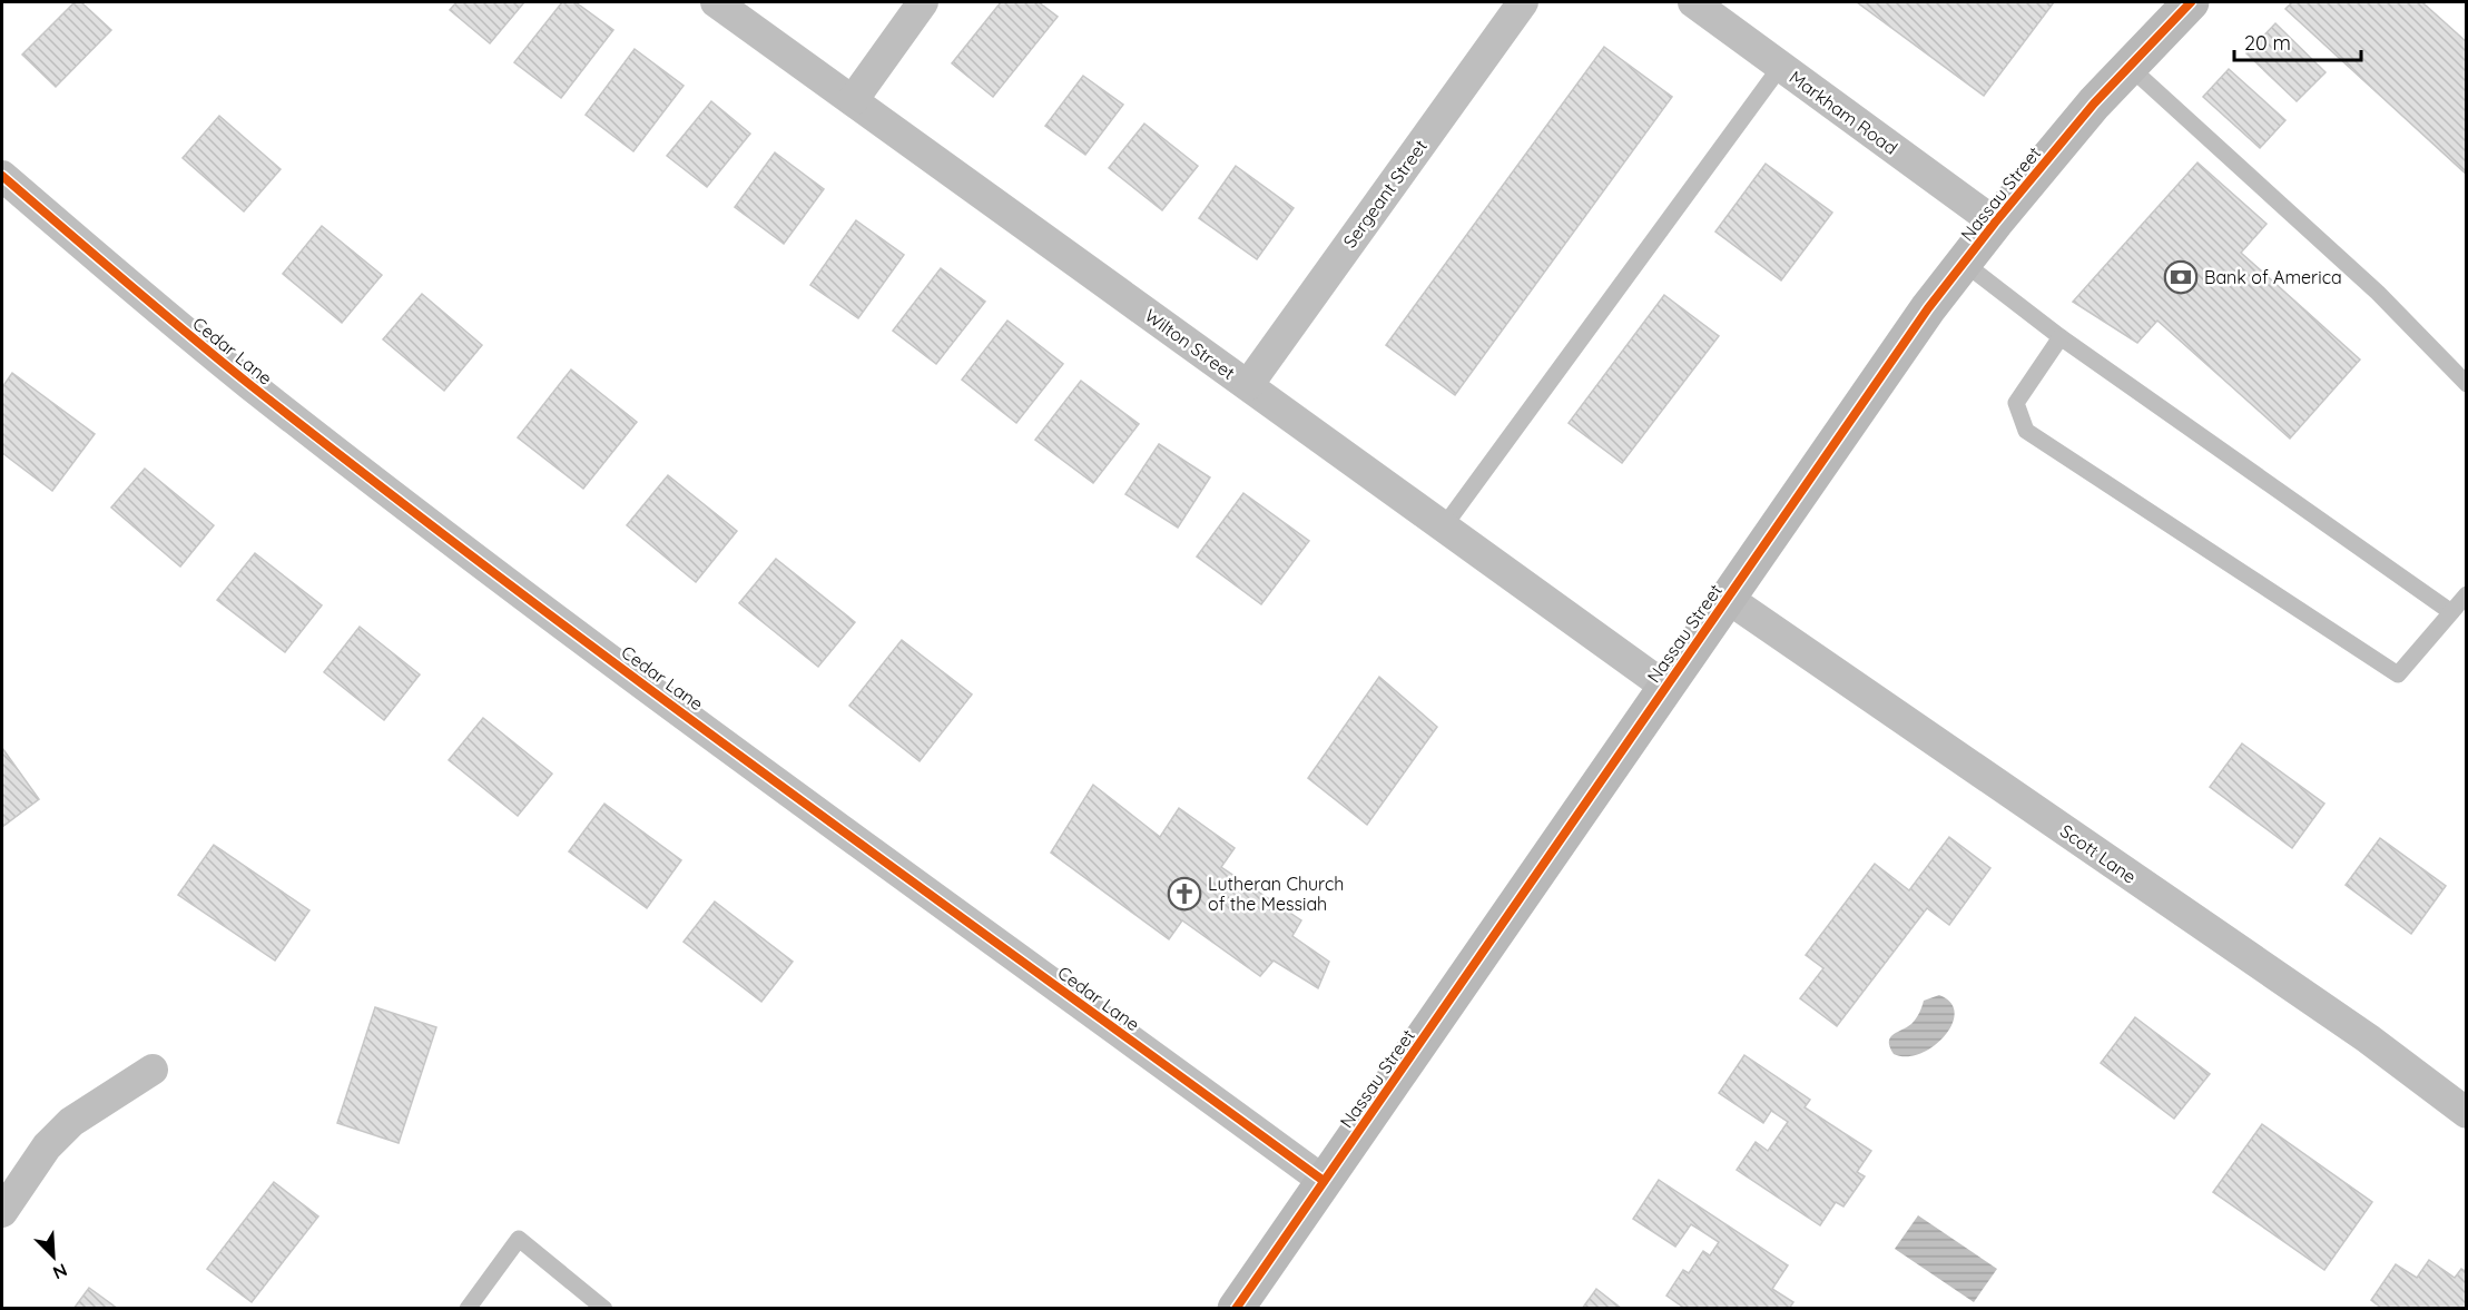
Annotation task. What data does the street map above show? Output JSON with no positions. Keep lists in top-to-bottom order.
{
  "streets": {
    "main road": ["Nassau Street"],
    "street": [
      "Markham Road",
      "Sergeant Street",
      "Wilton Street",
      "Cedar Lane",
      "Scott Lane"
    ]
  },
  "crossings": [
    ["Markham Road", "Nassau Street"],
    ["Sergeant Street", "Wilton Street"],
    ["Nassau Street", "Wilton Street"],
    ["Nassau Street", "Cedar Lane"],
    ["Nassau Street", "Scott Lane"]
  ],
  "places": {
    "bank": ["Bank of America"],
    "church": ["Lutheran Church of the Messiah"]
  },
  "scale_bar": "20 m",
  "north": "bottom right"
}
